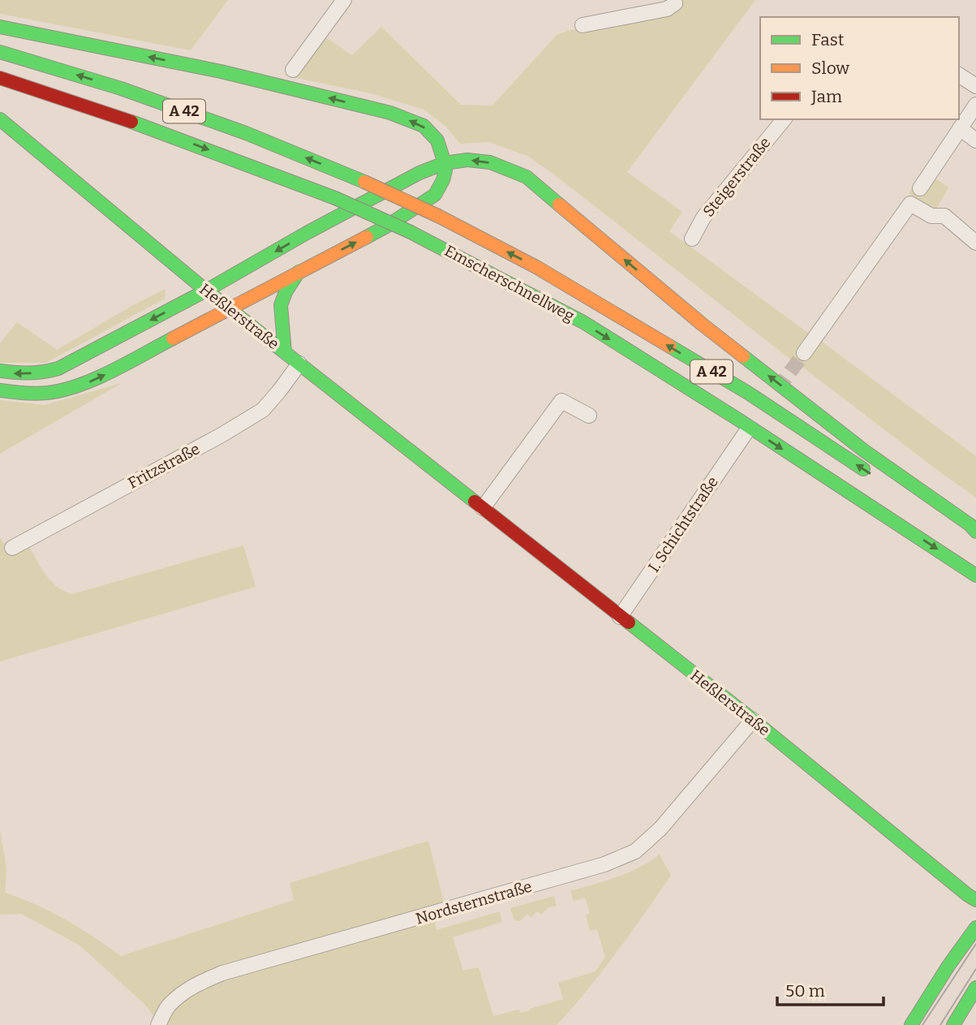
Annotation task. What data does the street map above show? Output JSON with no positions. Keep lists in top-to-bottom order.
{
  "streets": {
    "main road": ["A 42", "Emscherschnellweg", "Heßlerstraße"],
    "street": [
      "Steigerstraße",
      "Fritzstraße",
      "I. Schichtstraße",
      "Nordsternstraße"
    ]
  },
  "crossings": [
    ["Heßlerstraße", "Fritzstraße"],
    ["Heßlerstraße", "I. Schichtstraße"],
    ["Heßlerstraße", "Nordsternstraße"]
  ],
  "legend": ["Fast", "Slow", "Jam"],
  "scale_bar": "50 m"
}
